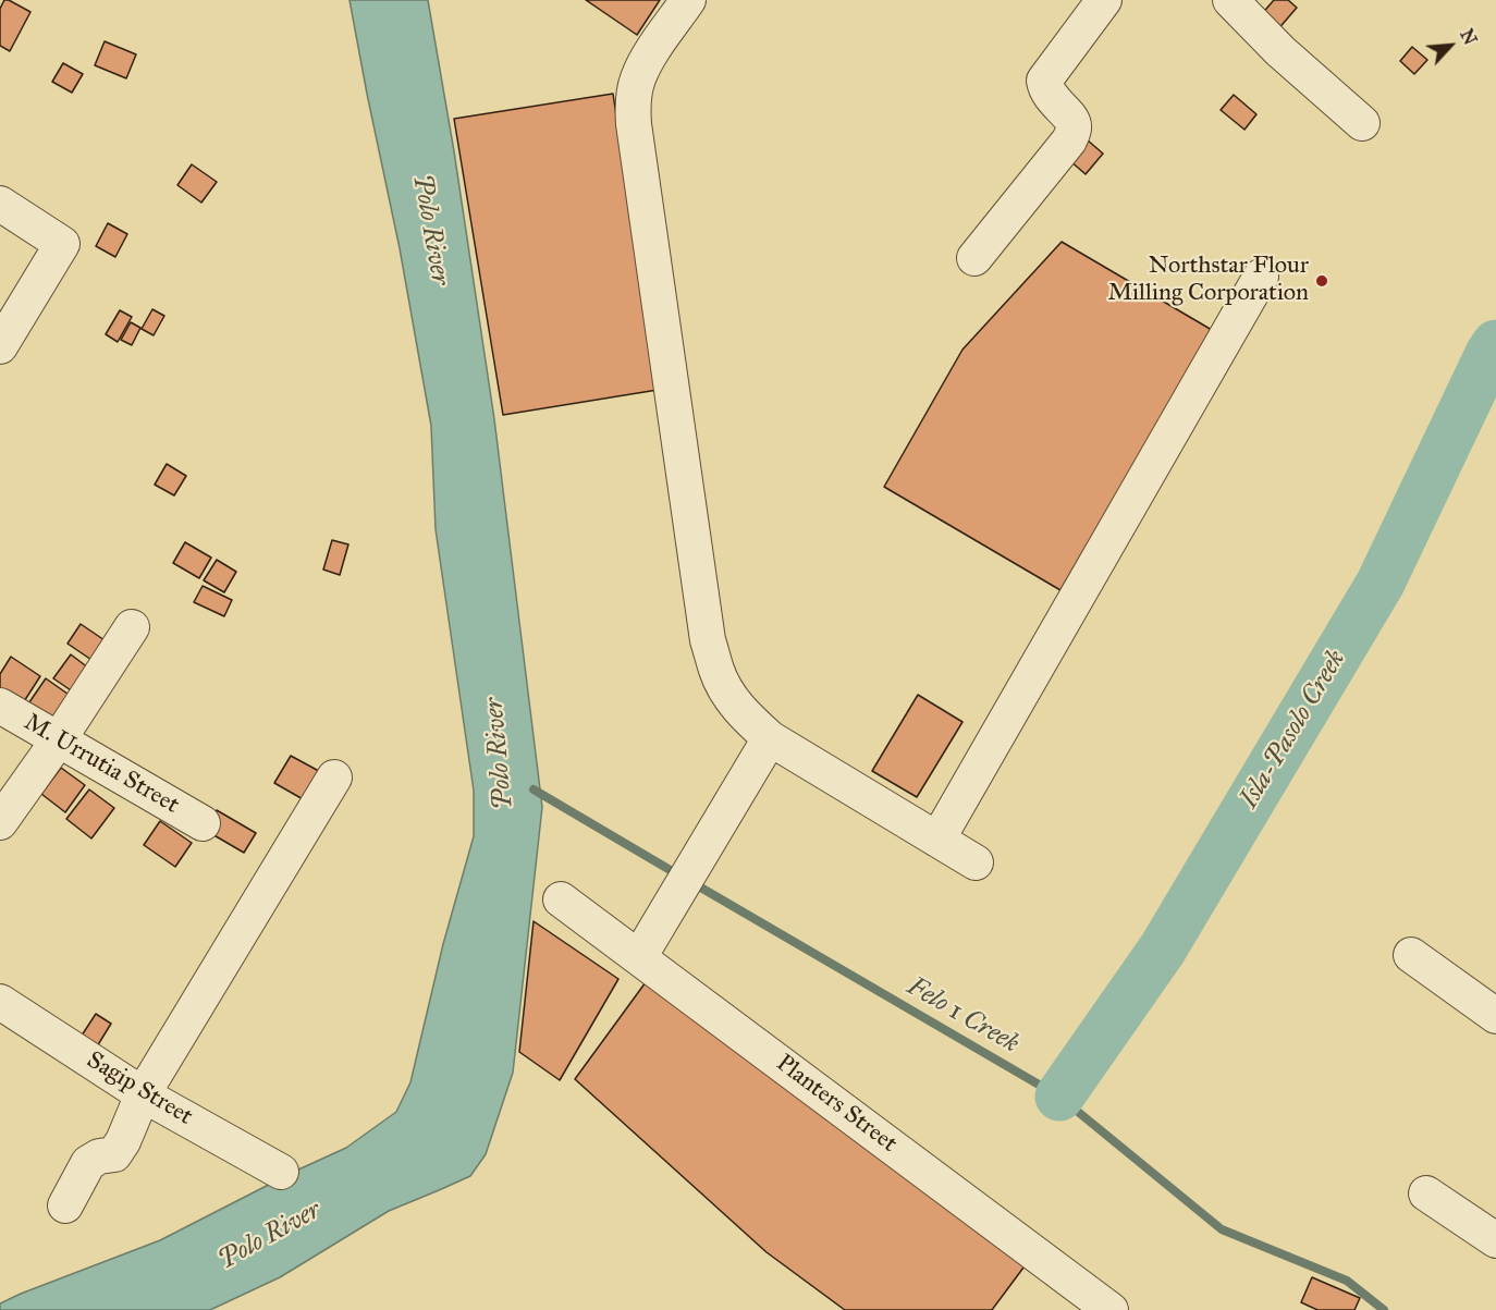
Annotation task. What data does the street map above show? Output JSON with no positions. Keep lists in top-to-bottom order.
{
  "streets": {
    "street": ["M. Urrutia Street", "Sagip Street", "Planters Street"]
  },
  "water": ["Polo River", "Isla-Pasolo Creek", "Felo 1 Creek"],
  "places": ["Northstar Flour Milling Corporation"],
  "north": "top right"
}
